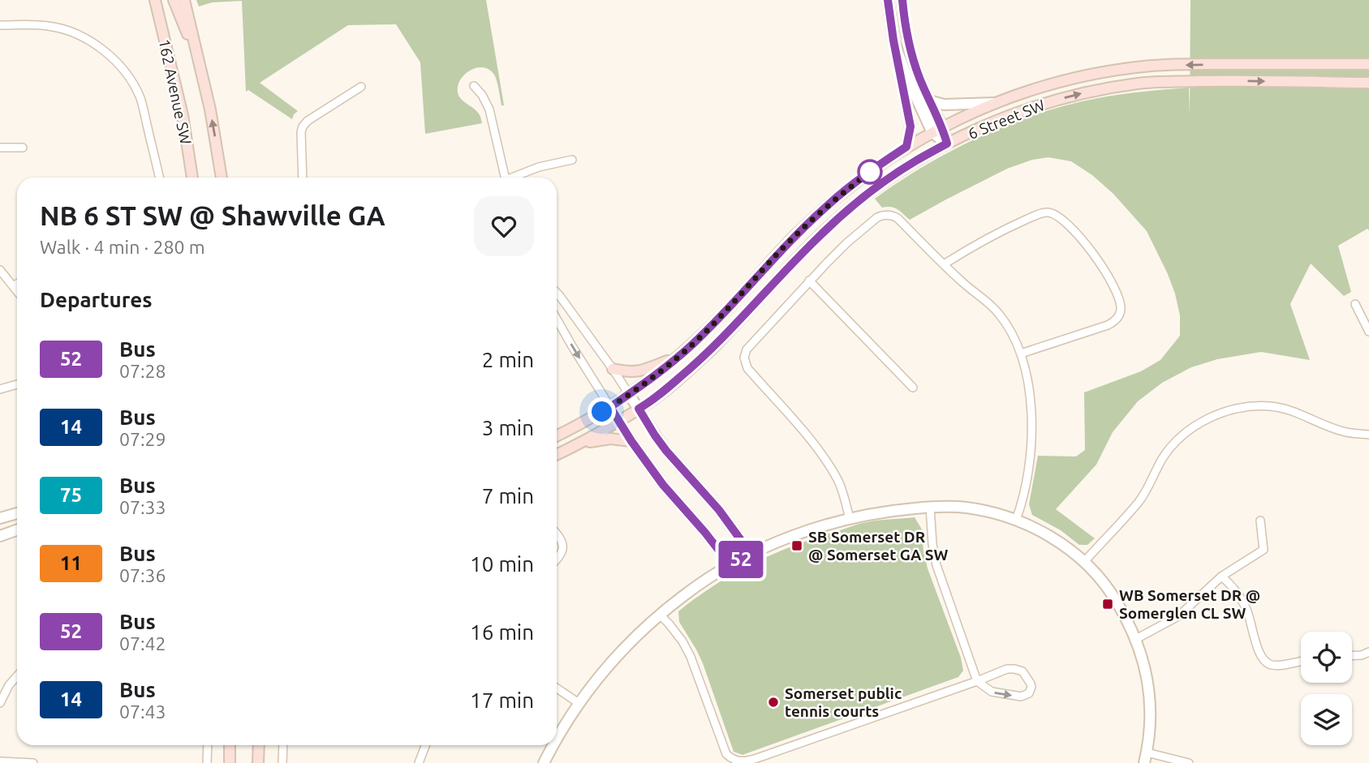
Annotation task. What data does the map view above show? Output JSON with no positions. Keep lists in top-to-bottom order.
{
  "streets": {
    "main road": ["162 Avenue SW", "6 Street SW"]
  },
  "places": {
    "transit": ["SB Somerset DR @ Somerset GA SW", "WB Somerset DR @ Somerglen CL SW"],
    "other": ["Somerset public tennis courts"]
  },
  "lines": ["bus line 52"],
  "page": {
    "on_map": "52",
    "heading": [
      ["NB 6 ST SW @ Shawville GA", "Walk · 4 min · 280 m"],
      "Departures"
    ],
    "list": [
      {
        "mark": "52",
        "name": "Bus",
        "note": "07:28",
        "value": "2 min"
      },
      {
        "mark": "14",
        "name": "Bus",
        "note": "07:29",
        "value": "3 min"
      },
      {
        "mark": "75",
        "name": "Bus",
        "note": "07:33",
        "value": "7 min"
      },
      {
        "mark": "11",
        "name": "Bus",
        "note": "07:36",
        "value": "10 min"
      },
      {
        "mark": "52",
        "name": "Bus",
        "note": "07:42",
        "value": "16 min"
      },
      {
        "mark": "14",
        "name": "Bus",
        "note": "07:43",
        "value": "17 min"
      }
    ]
  }
}
